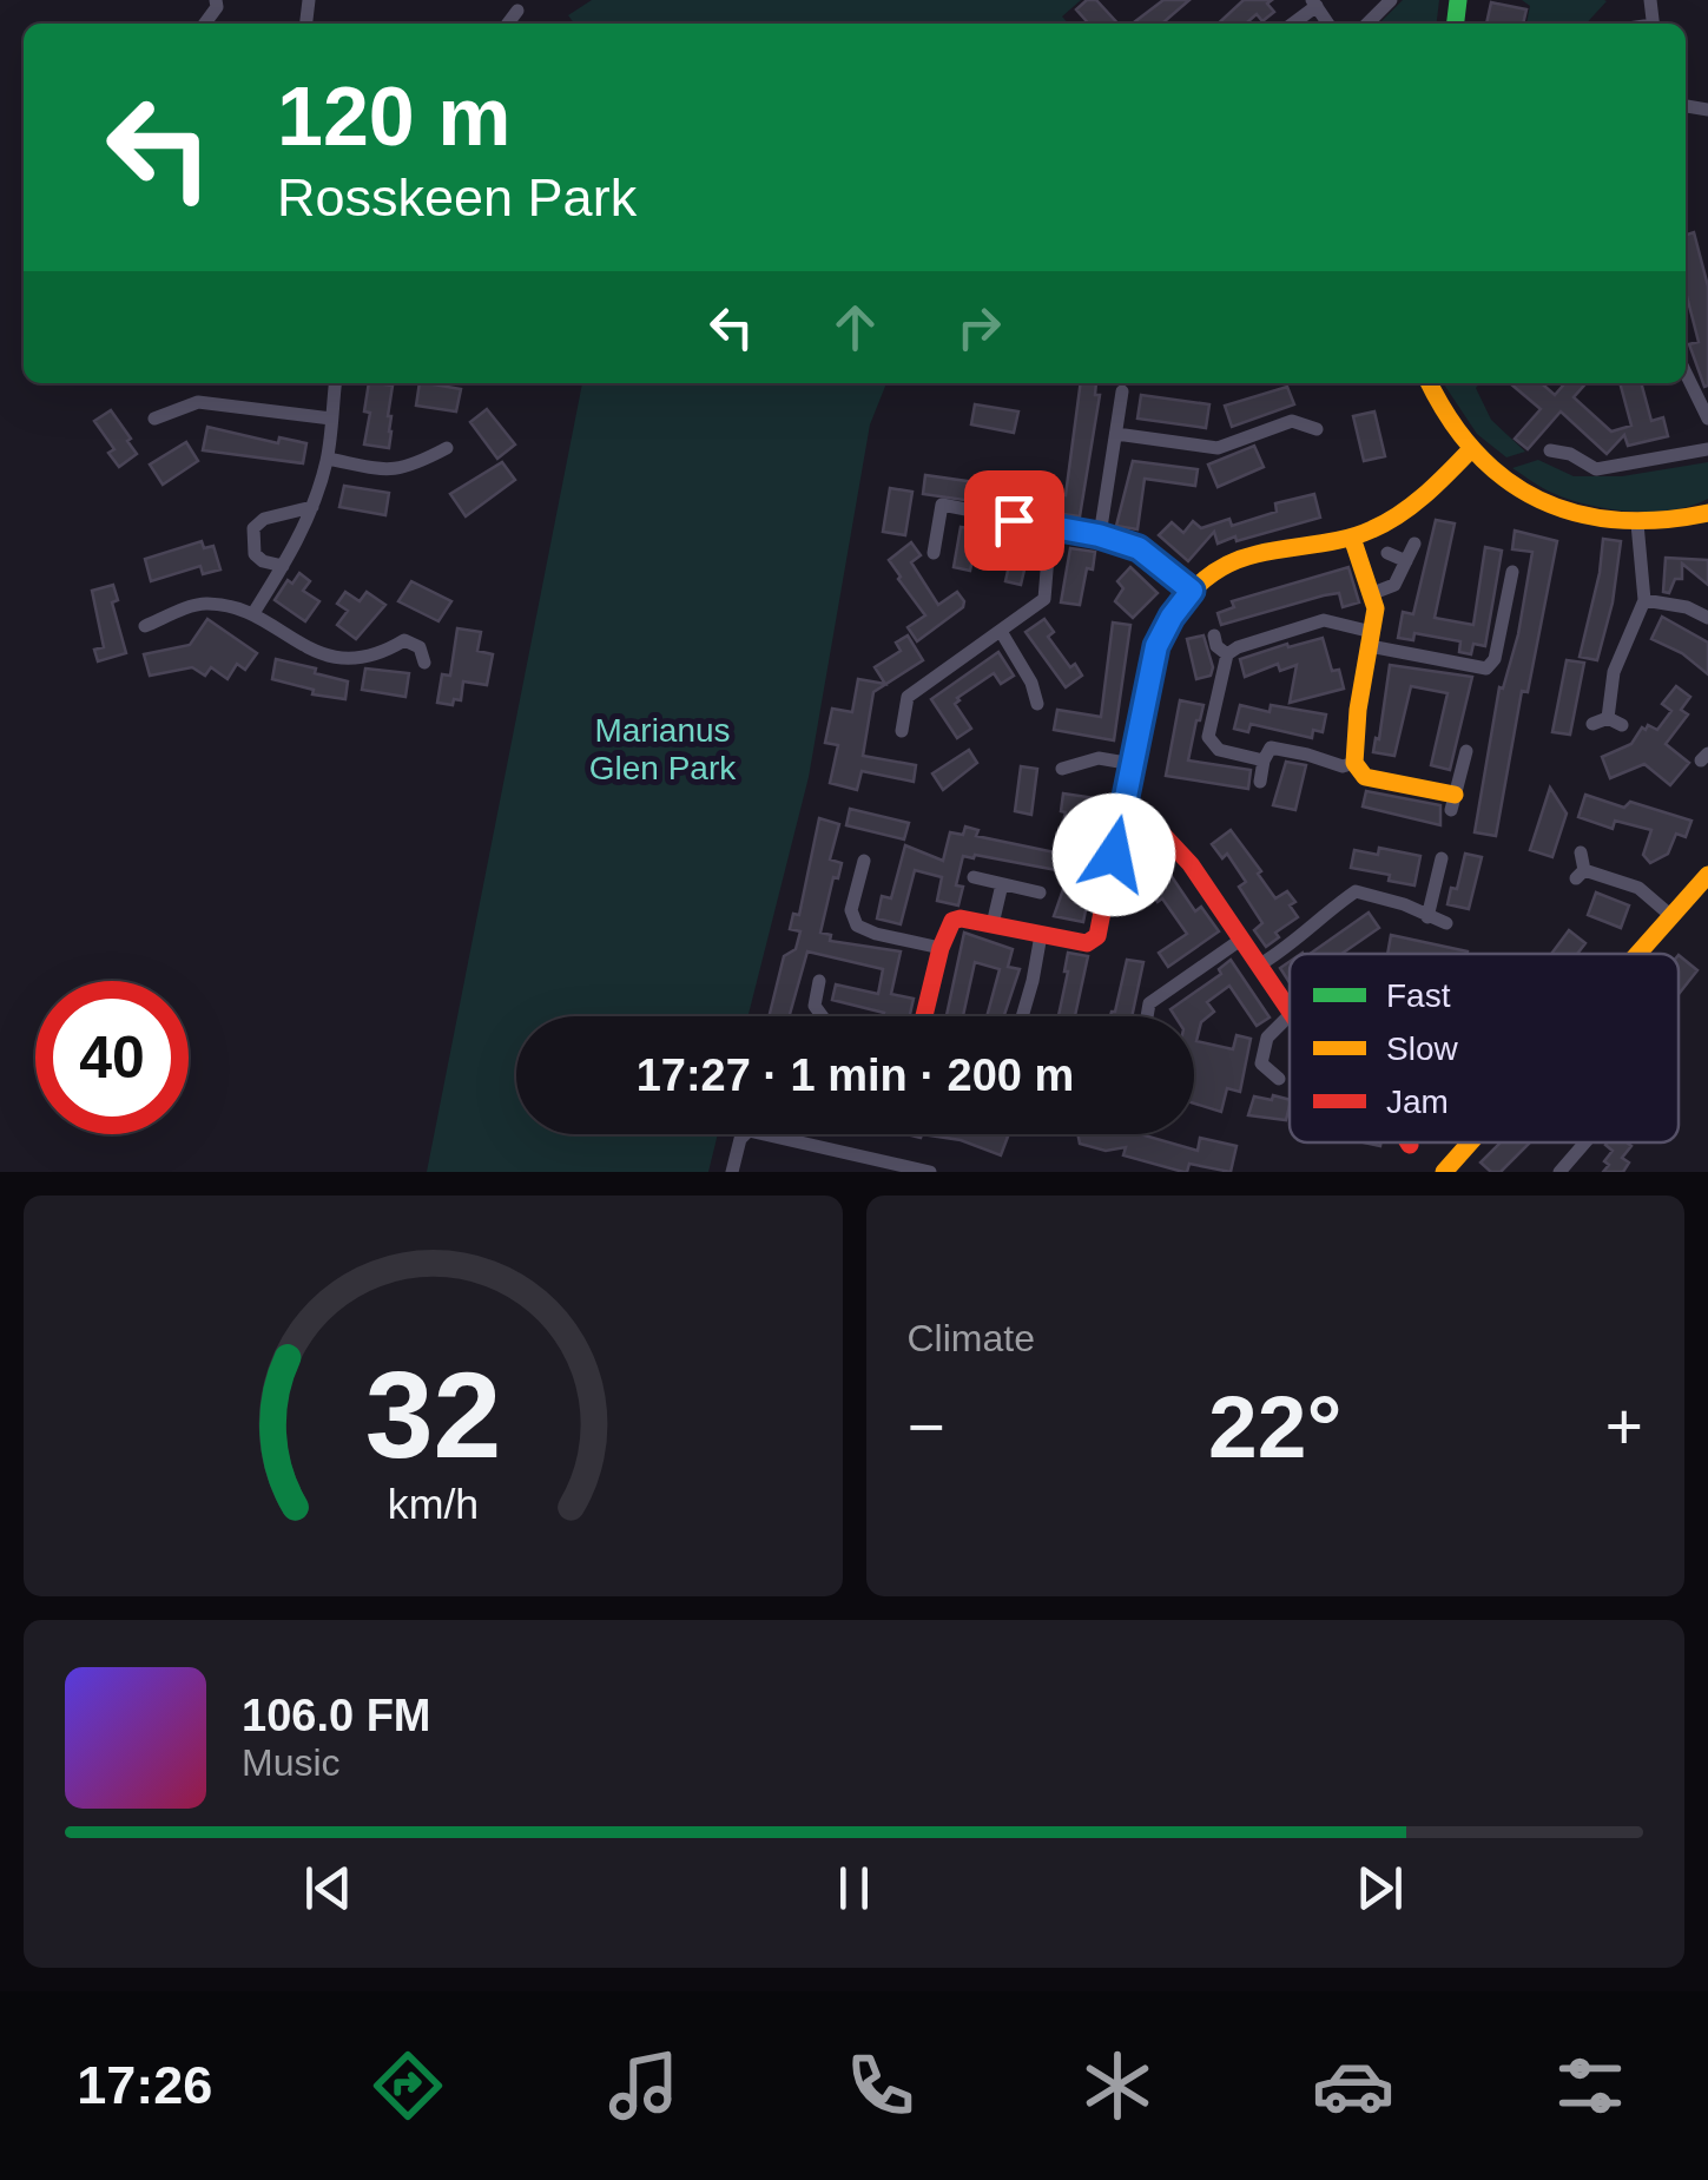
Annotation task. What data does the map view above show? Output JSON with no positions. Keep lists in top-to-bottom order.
{
  "parks": ["Marianus Glen Park"],
  "legend": ["Fast", "Slow", "Jam"],
  "page": {
    "turn": ["120 m", "Rosskeen Park"],
    "limit": "40",
    "trip": "17:27 · 1 min · 200 m",
    "tile": "Climate",
    "heat": ["−", "22°", "+"],
    "song": ["106.0 FM", "Music"],
    "tabs": "17:26",
    "gauge": ["32", "km/h"]
  }
}
